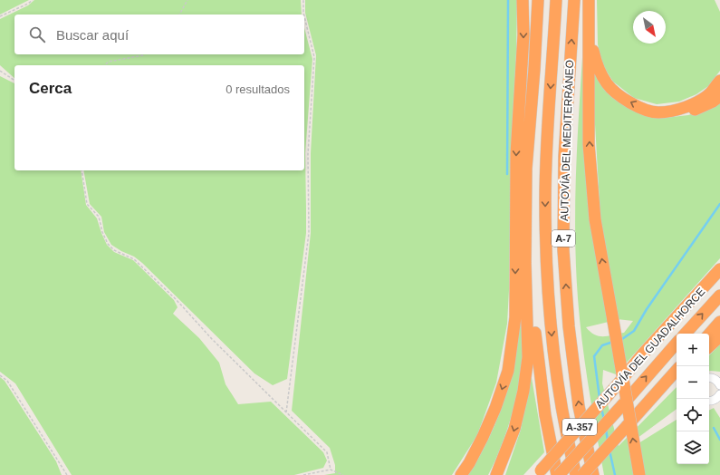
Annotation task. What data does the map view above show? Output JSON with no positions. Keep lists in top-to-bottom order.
{
  "streets": {
    "highway": [
      "AUTOVÍA DEL MEDITERRÁNEO",
      "A-7",
      "AUTOVÍA DEL GUADALHORCE",
      "A-357"
    ]
  },
  "north": "bottom right",
  "page": {
    "search": "Buscar aquí",
    "heading": ["Cerca", "0 resultados"],
    "map_buttons": ["+", "−"]
  }
}
